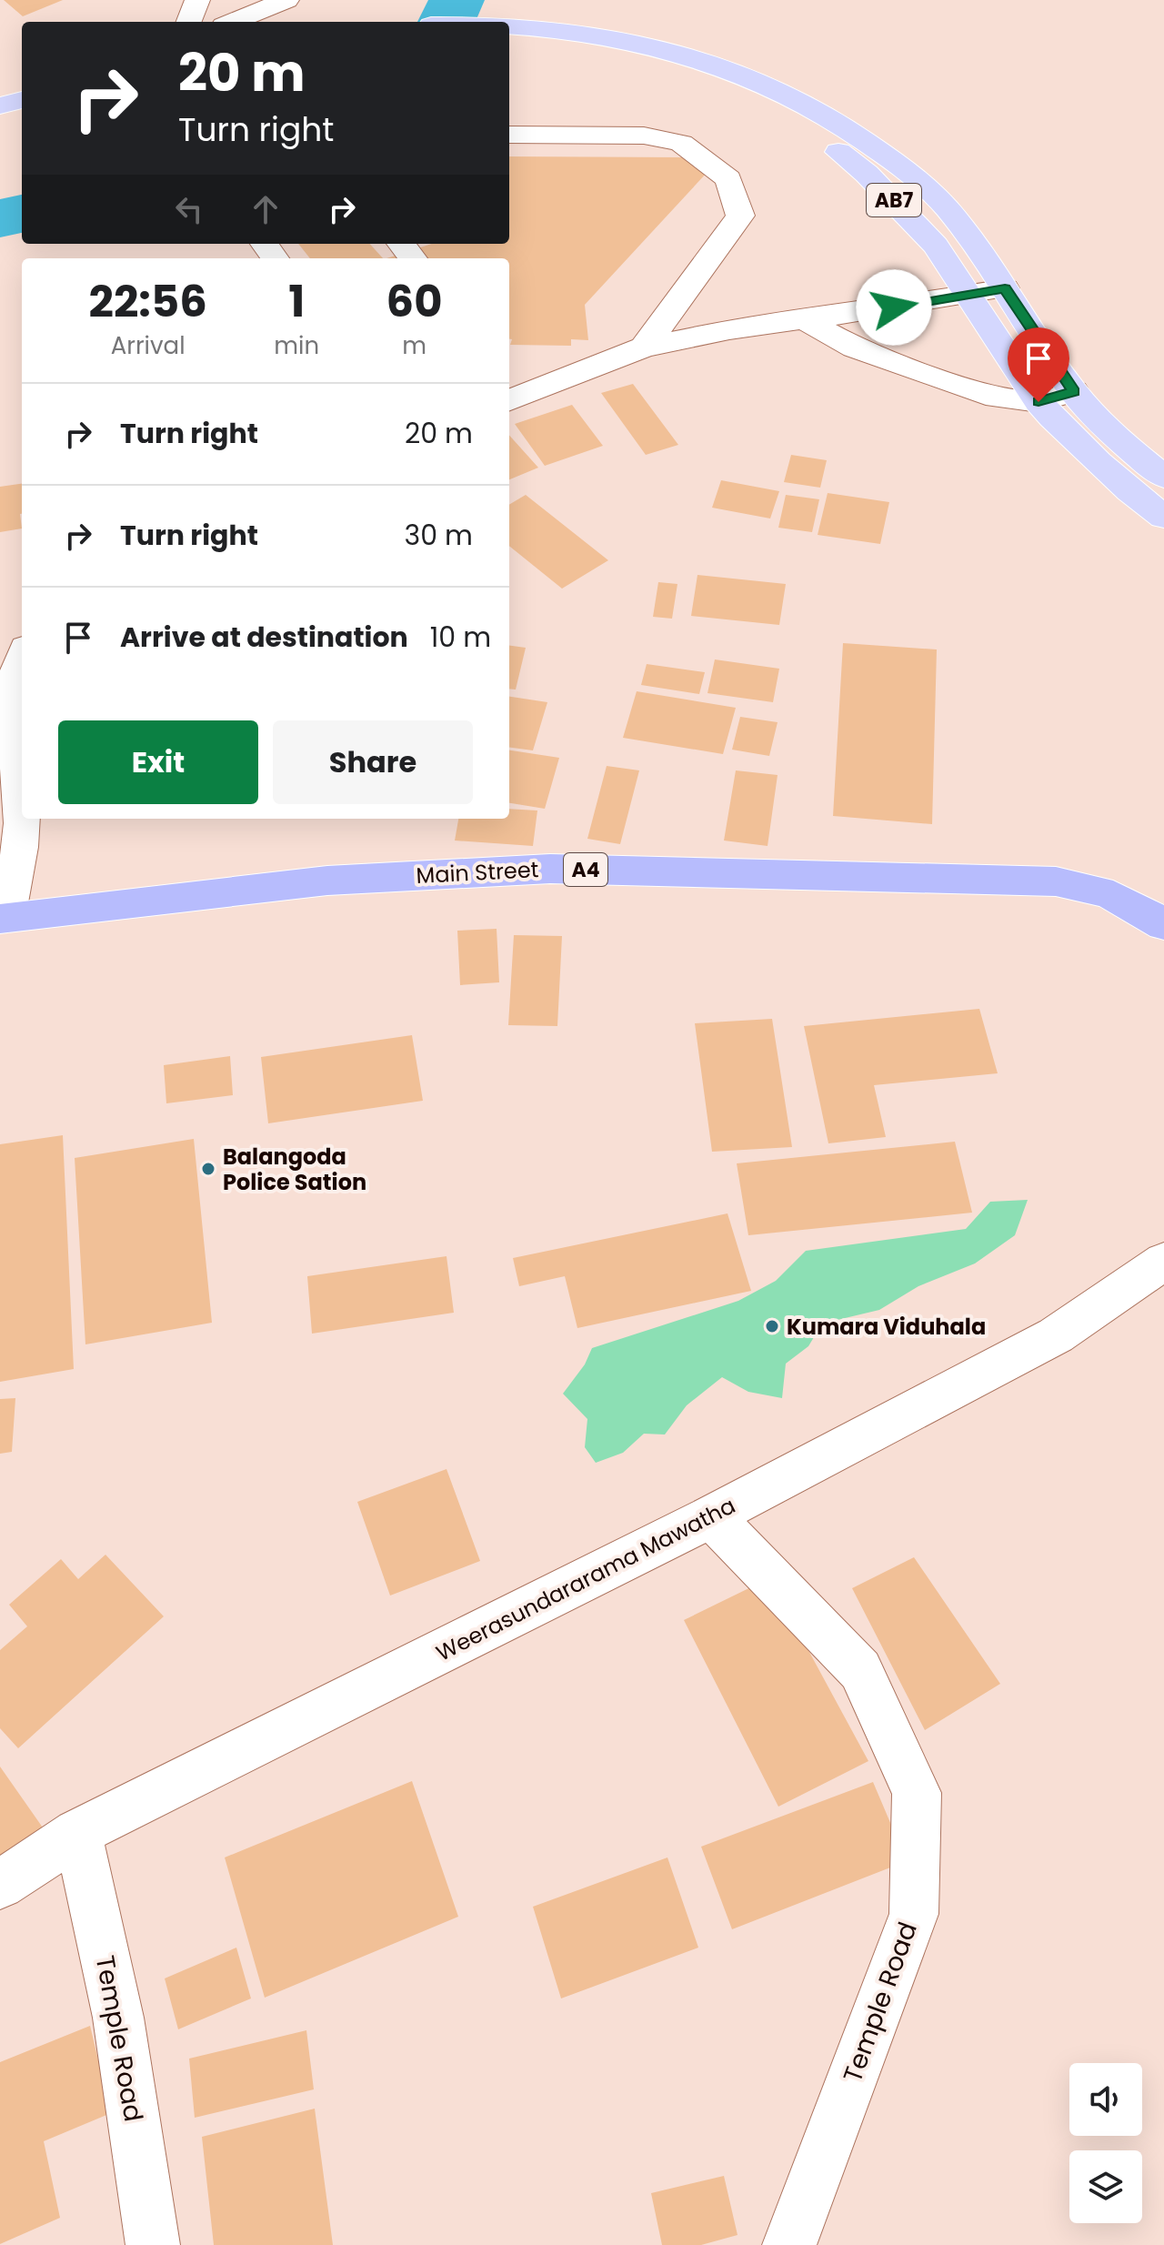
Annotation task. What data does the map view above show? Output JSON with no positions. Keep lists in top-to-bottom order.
{
  "streets": {
    "highway": ["A4", "Main Street"],
    "main road": ["AB7"],
    "street": ["Weerasundararama Mawatha", "Temple Road"]
  },
  "crossings": [
    ["Weerasundararama Mawatha", "Temple Road"]
  ],
  "places": ["Balangoda Police Sation", "Kumara Viduhala"],
  "page": {
    "turn": ["20 m", "Turn right"],
    "eta": [
      "22:56",
      "Arrival",
      "1",
      "min",
      "60",
      "m"
    ],
    "list": [
      {
        "name": "Turn right",
        "value": "20 m"
      },
      {
        "name": "Turn right",
        "value": "30 m"
      },
      {
        "name": "Arrive at destination",
        "value": "10 m"
      }
    ],
    "buttons": ["Exit", "Share"]
  }
}
